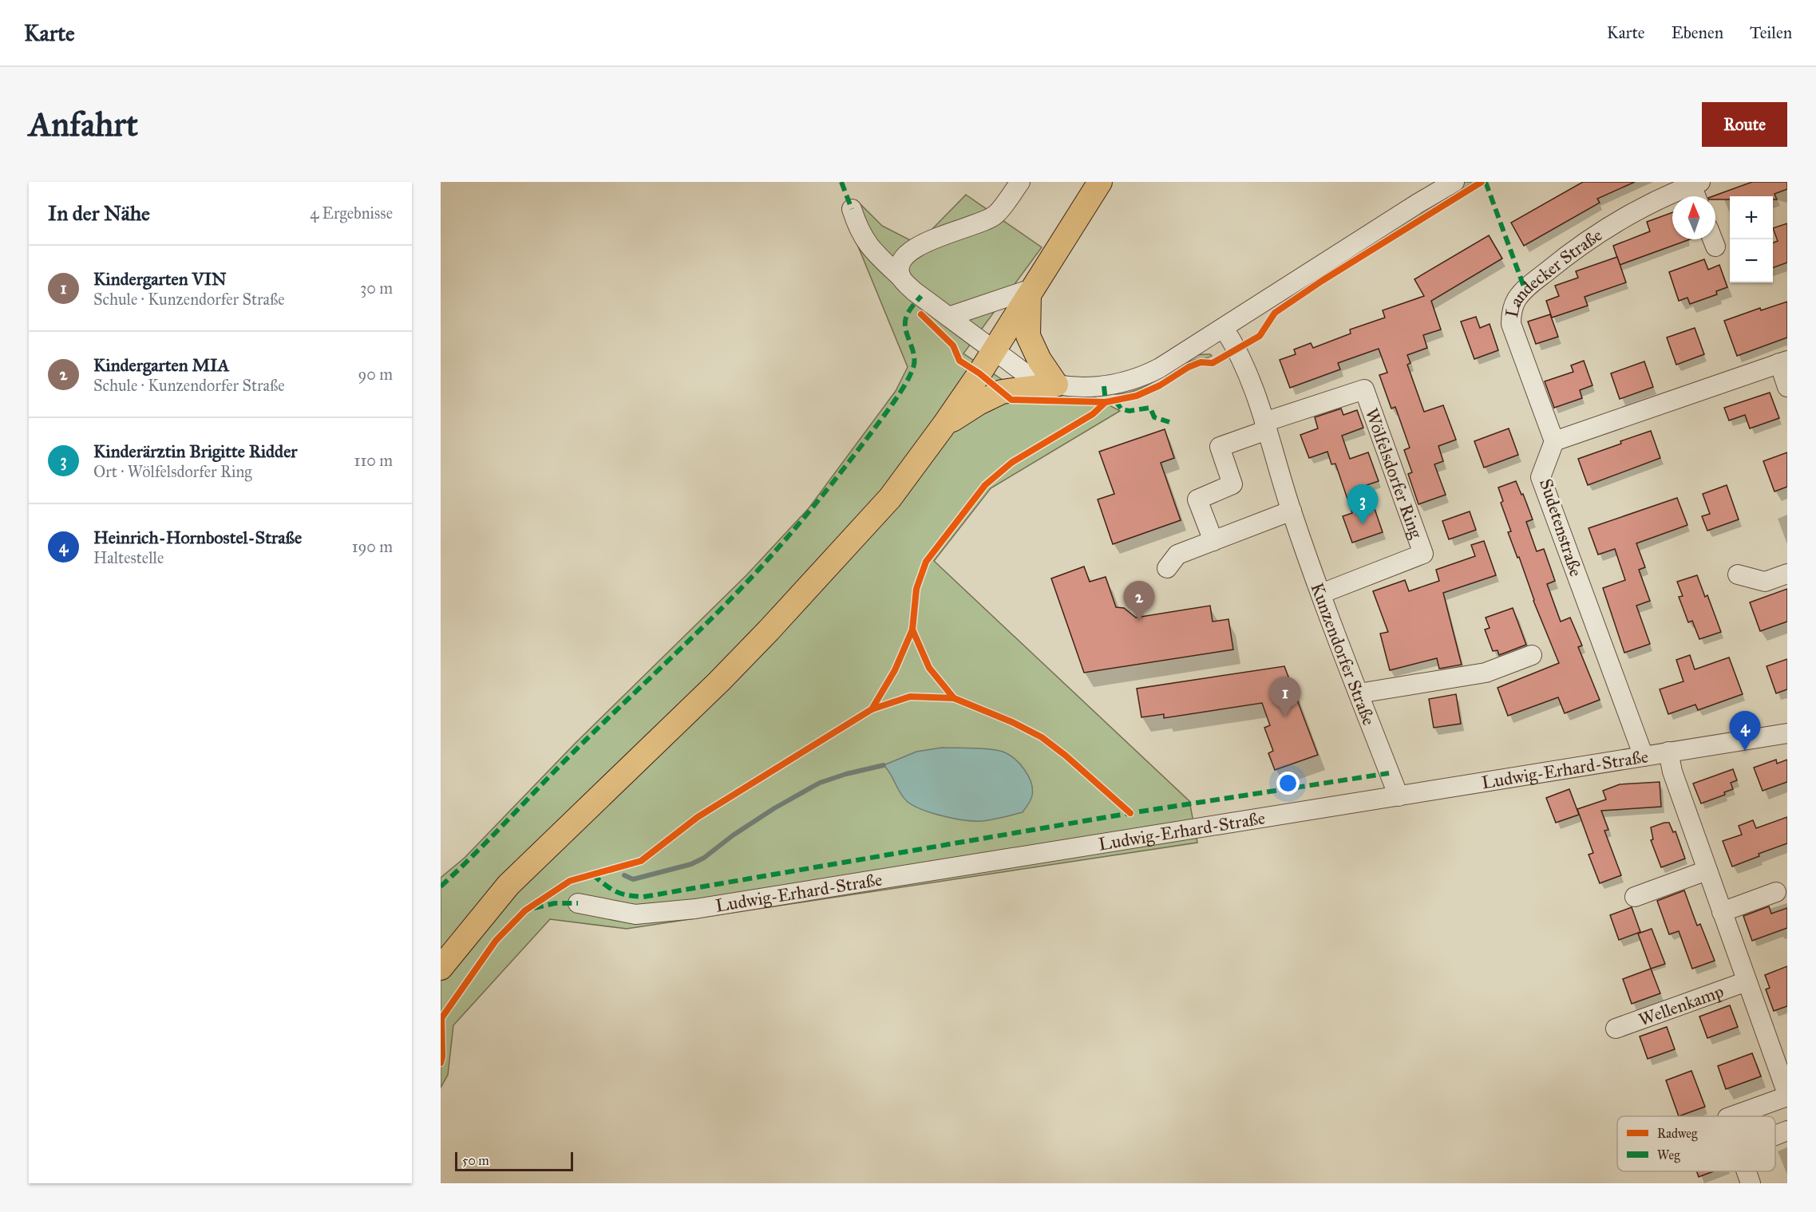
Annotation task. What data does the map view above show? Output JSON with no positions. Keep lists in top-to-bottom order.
{
  "streets": {
    "street": [
      "Landecker Straße",
      "Wölfelsdorfer Ring",
      "Sudetenstraße",
      "Kunzendorfer Straße",
      "Ludwig-Erhard-Straße",
      "Wellenkamp"
    ]
  },
  "crossings": [
    ["Landecker Straße", "Sudetenstraße"],
    ["Wölfelsdorfer Ring", "Kunzendorfer Straße"],
    ["Sudetenstraße", "Ludwig-Erhard-Straße"],
    ["Kunzendorfer Straße", "Ludwig-Erhard-Straße"],
    ["Ludwig-Erhard-Straße", "Wellenkamp"]
  ],
  "legend": ["Radweg", "Weg"],
  "scale_bar": "50 m",
  "north": "top",
  "page": {
    "header": "Karte",
    "nav": ["Karte", "Ebenen", "Teilen"],
    "buttons": "Route",
    "title": "Anfahrt",
    "heading": ["In der Nähe", "4 Ergebnisse"],
    "map_buttons": ["+", "−"],
    "list": [
      {
        "mark": "1",
        "name": "Kindergarten VIN",
        "note": "Schule · Kunzendorfer Straße",
        "value": "30 m"
      },
      {
        "mark": "2",
        "name": "Kindergarten MIA",
        "note": "Schule · Kunzendorfer Straße",
        "value": "90 m"
      },
      {
        "mark": "3",
        "name": "Kinderärztin Brigitte Ridder",
        "note": "Ort · Wölfelsdorfer Ring",
        "value": "110 m"
      },
      {
        "mark": "4",
        "name": "Heinrich-Hornbostel-Straße",
        "note": "Haltestelle",
        "value": "190 m"
      }
    ],
    "pins": [
      "3",
      "2",
      "1",
      "4"
    ],
    "scale": "50 m"
  }
}
